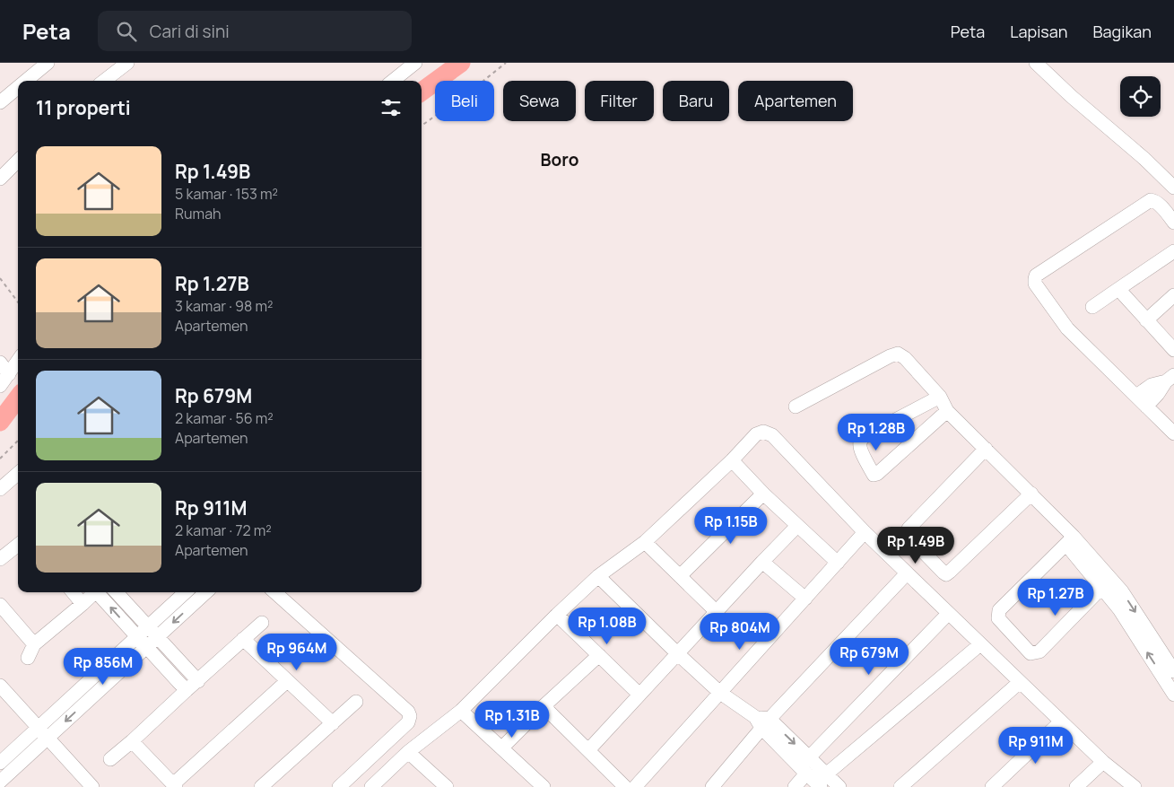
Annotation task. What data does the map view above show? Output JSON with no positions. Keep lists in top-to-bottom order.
{
  "districts": ["Boro"],
  "page": {
    "header": "Peta",
    "search": "Cari di sini",
    "nav": ["Peta", "Lapisan", "Bagikan"],
    "chip": [
      "Beli",
      "Sewa",
      "Filter",
      "Baru",
      "Apartemen"
    ],
    "heading": "11 properti",
    "list": [
      {
        "name": "Rp 1.49B",
        "note": "5 kamar · 153 m² · Rumah"
      },
      {
        "name": "Rp 1.27B",
        "note": "3 kamar · 98 m² · Apartemen"
      },
      {
        "name": "Rp 679M",
        "note": "2 kamar · 56 m² · Apartemen"
      },
      {
        "name": "Rp 911M",
        "note": "2 kamar · 72 m² · Apartemen"
      }
    ],
    "price": [
      "Rp 1.28B",
      "Rp 1.15B",
      "Rp 1.49B",
      "Rp 1.27B",
      "Rp 1.08B",
      "Rp 804M",
      "Rp 964M",
      "Rp 679M",
      "Rp 856M",
      "Rp 1.31B",
      "Rp 911M"
    ]
  }
}
